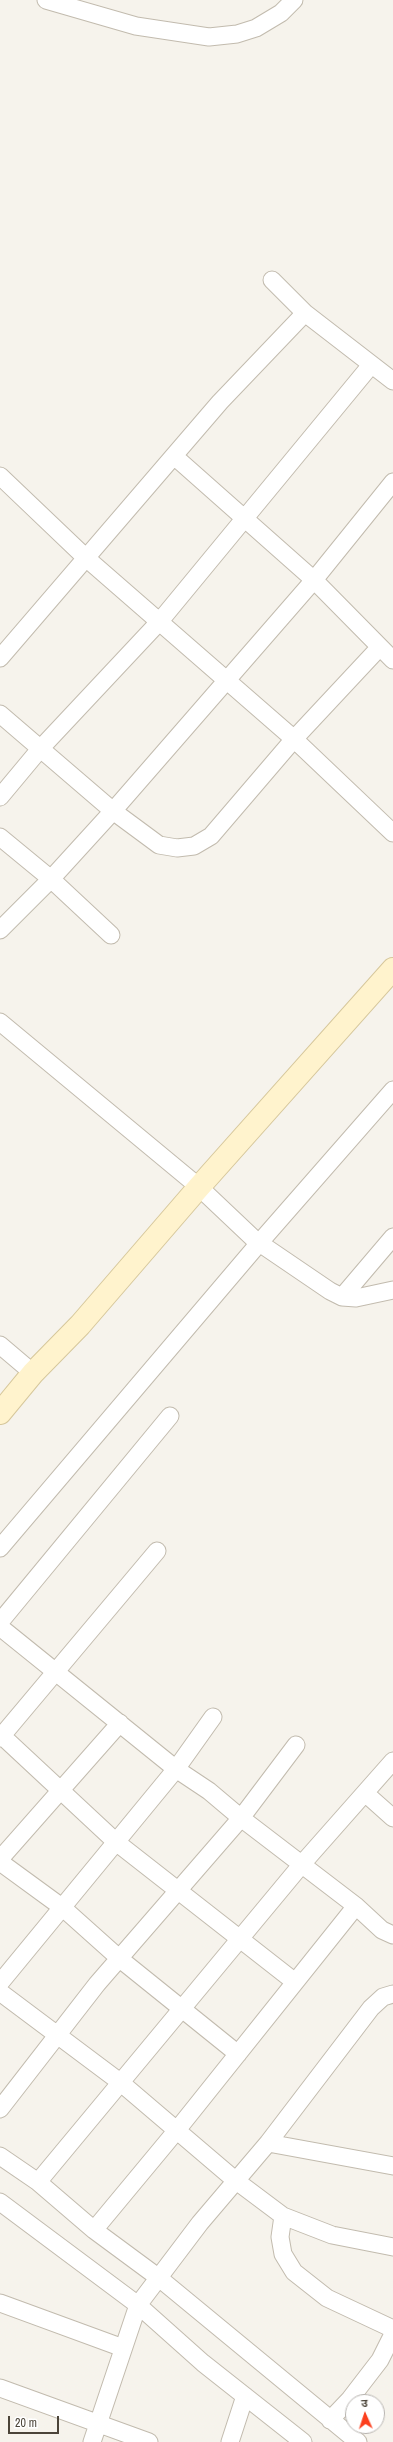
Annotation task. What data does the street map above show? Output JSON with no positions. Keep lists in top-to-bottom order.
{
  "scale_bar": "20 m",
  "north": "top"
}
